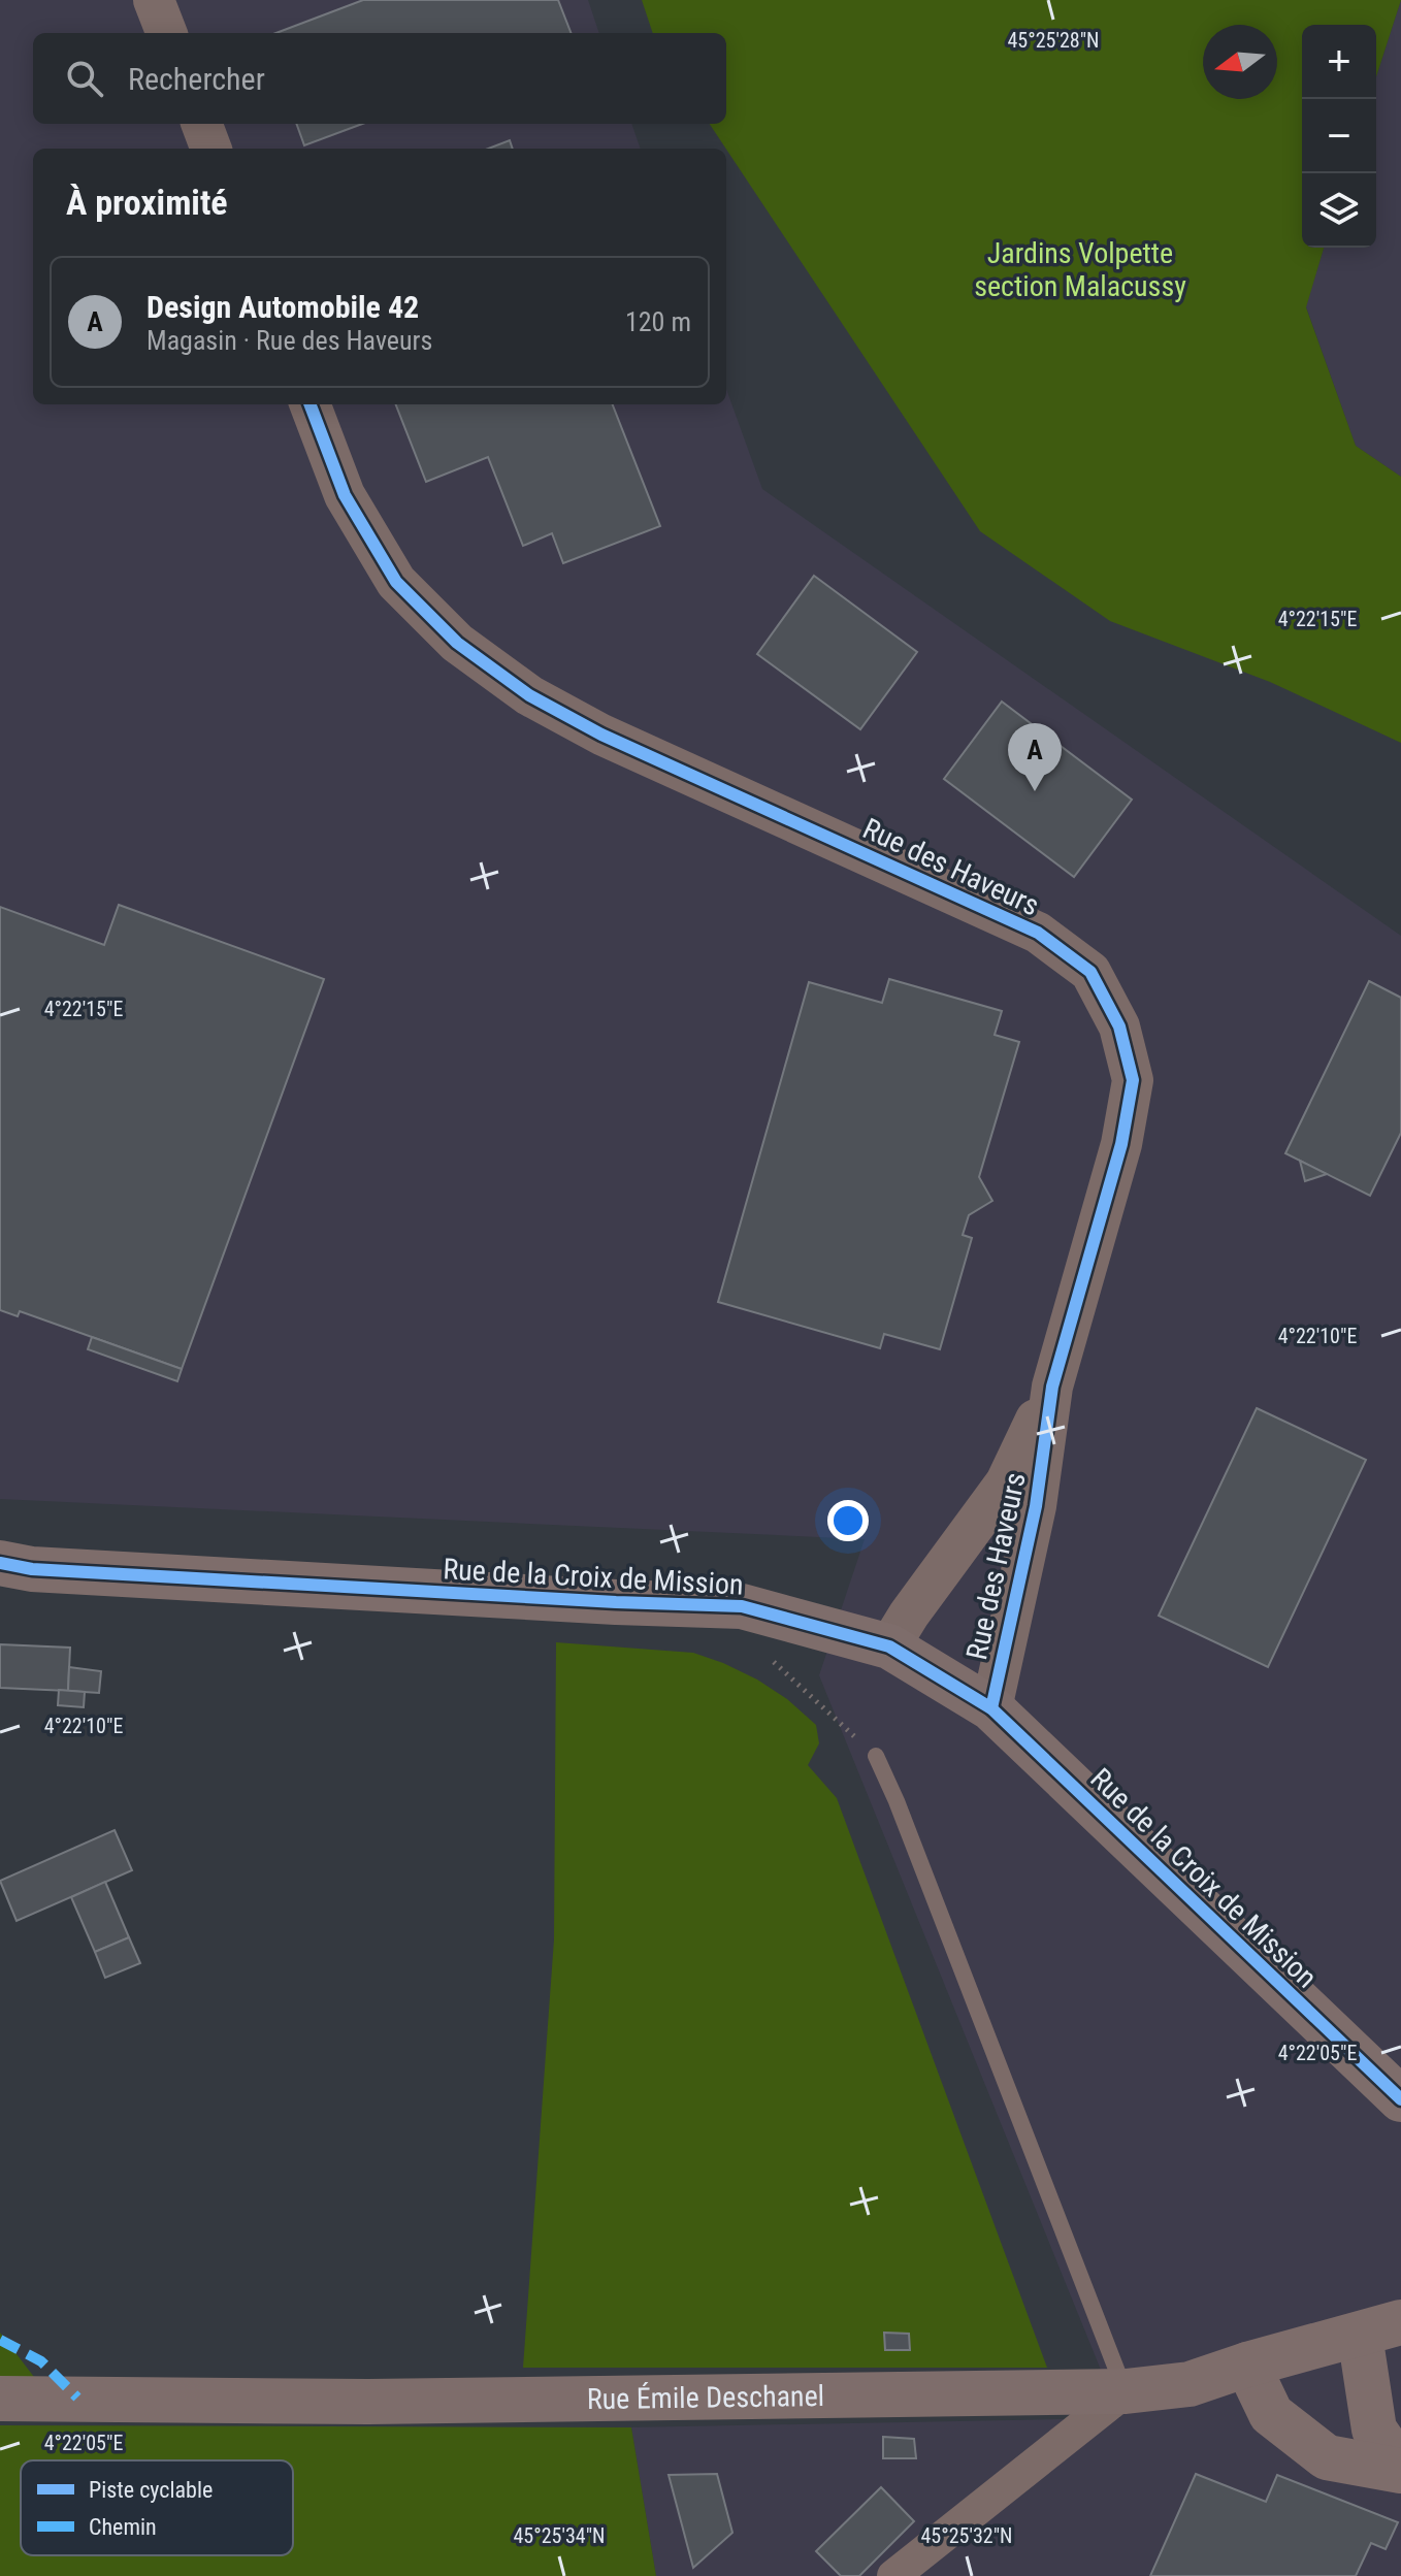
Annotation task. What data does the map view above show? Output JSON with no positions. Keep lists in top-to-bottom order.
{
  "streets": {
    "main road": ["Rue de la Croix de Mission", "Rue Émile Deschanel"],
    "street": ["Rue des Haveurs"]
  },
  "crossings": [
    ["Rue des Haveurs", "Rue de la Croix de Mission"]
  ],
  "parks": ["Jardins Volpette section Malacussy"],
  "legend": ["Piste cyclable", "Chemin"],
  "north": "left",
  "page": {
    "map_buttons": ["+", "−"],
    "search": "Rechercher",
    "heading": "À proximité",
    "list": [
      {
        "mark": "A",
        "name": "Design Automobile 42",
        "note": "Magasin · Rue des Haveurs",
        "value": "120 m"
      }
    ],
    "pins": "A"
  },
  "coordinates": [
    "45°25'28\"N",
    "4°22'15\"E",
    "4°22'10\"E",
    "4°22'05\"E",
    "45°25'34\"N",
    "45°25'32\"N"
  ]
}
